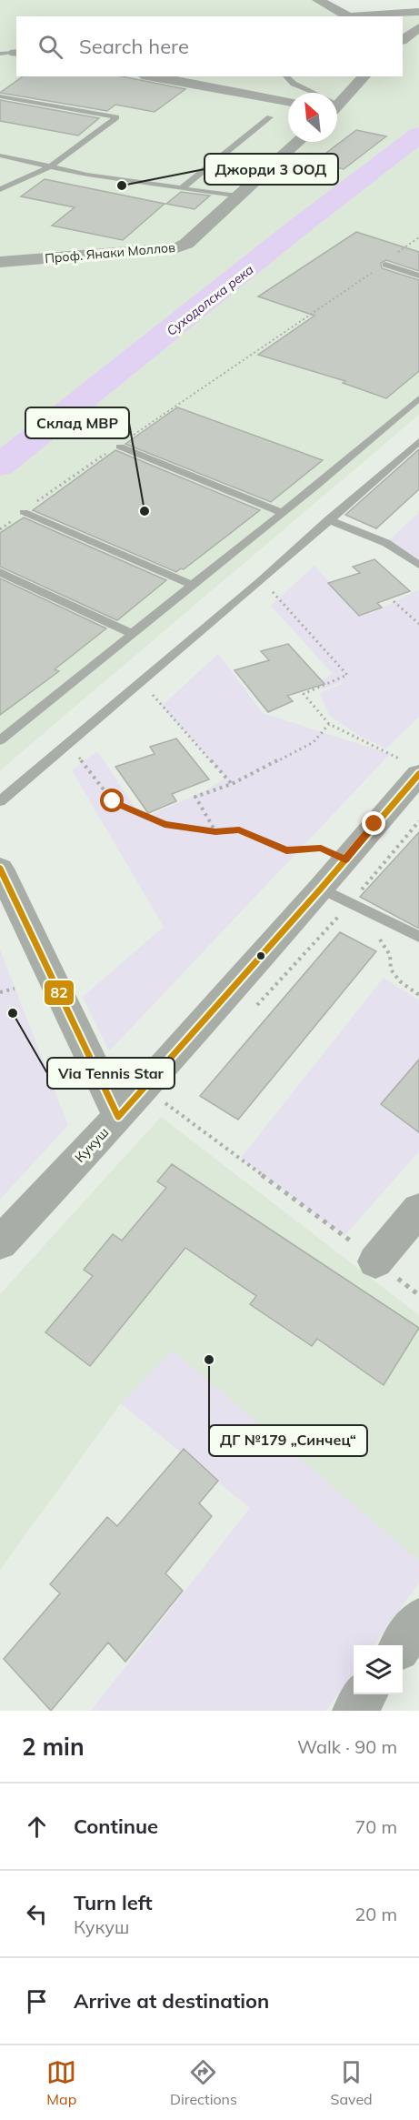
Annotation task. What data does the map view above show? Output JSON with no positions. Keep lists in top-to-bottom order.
{
  "streets": {
    "street": ["Проф. Янаки Моллов", "Кукуш"]
  },
  "water": ["Суходолска река"],
  "places": [
    "Джорди 3 ООД",
    "Склад МВР",
    "Via Tennis Star",
    "ДГ №179 „Синчец“"
  ],
  "lines": ["transit line 82"],
  "north": "top left",
  "page": {
    "search": "Search here",
    "heading": ["2 min", "Walk · 90 m"],
    "list": [
      ["Continue", "70 m"],
      ["Turn left", "Кукуш", "20 m"],
      "Arrive at destination"
    ],
    "nav": ["Map", "Directions", "Saved"]
  }
}
